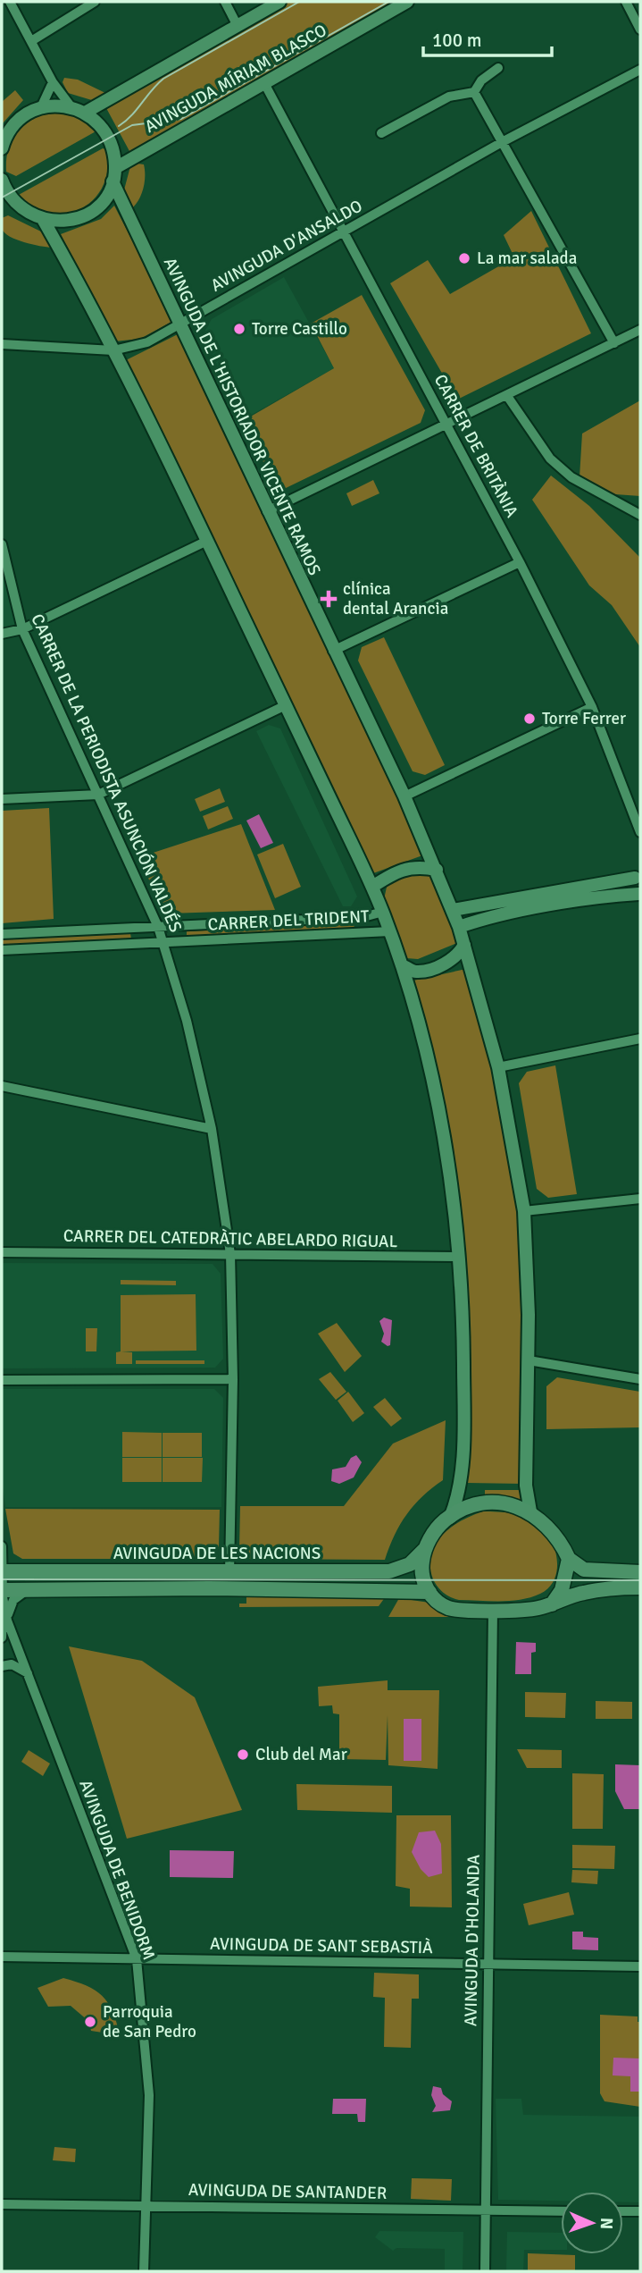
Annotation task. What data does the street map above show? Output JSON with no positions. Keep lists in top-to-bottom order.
{
  "streets": {
    "main road": ["AVINGUDA DE LES NACIONS"],
    "street": [
      "AVINGUDA MÍRIAM BLASCO",
      "AVINGUDA D'ANSALDO",
      "AVINGUDA DE L'HISTORIADOR VICENTE RAMOS",
      "CARRER DE BRITÀNIA",
      "CARRER DE LA PERIODISTA ASUNCIÓN VALDÉS",
      "CARRER DEL TRIDENT",
      "CARRER DEL CATEDRÀTIC ABELARDO RIGUAL",
      "AVINGUDA DE BENIDORM",
      "AVINGUDA D'HOLANDA",
      "AVINGUDA DE SANT SEBASTIÀ",
      "AVINGUDA DE SANTANDER"
    ]
  },
  "crossings": [
    ["AVINGUDA MÍRIAM BLASCO", "CARRER DE BRITÀNIA"],
    ["AVINGUDA D'ANSALDO", "AVINGUDA DE L'HISTORIADOR VICENTE RAMOS"],
    ["AVINGUDA D'ANSALDO", "CARRER DE BRITÀNIA"],
    ["AVINGUDA DE L'HISTORIADOR VICENTE RAMOS", "AVINGUDA DE LES NACIONS"],
    ["AVINGUDA DE L'HISTORIADOR VICENTE RAMOS", "AVINGUDA D'HOLANDA"],
    ["CARRER DE LA PERIODISTA ASUNCIÓN VALDÉS", "CARRER DEL TRIDENT"],
    ["CARRER DE LA PERIODISTA ASUNCIÓN VALDÉS", "CARRER DEL CATEDRÀTIC ABELARDO RIGUAL"],
    ["CARRER DE LA PERIODISTA ASUNCIÓN VALDÉS", "AVINGUDA DE LES NACIONS"],
    ["AVINGUDA DE LES NACIONS", "AVINGUDA DE BENIDORM"],
    ["AVINGUDA DE LES NACIONS", "AVINGUDA D'HOLANDA"],
    ["AVINGUDA DE BENIDORM", "AVINGUDA DE SANT SEBASTIÀ"],
    ["AVINGUDA DE BENIDORM", "AVINGUDA DE SANTANDER"],
    ["AVINGUDA D'HOLANDA", "AVINGUDA DE SANT SEBASTIÀ"],
    ["AVINGUDA D'HOLANDA", "AVINGUDA DE SANTANDER"]
  ],
  "places": {
    "other": [
      "La mar salada",
      "Torre Castillo",
      "Torre Ferrer",
      "Club del Mar",
      "Parroquia de San Pedro"
    ],
    "health": ["clínica dental Arancia"]
  },
  "scale_bar": "100 m",
  "north": "right"
}
